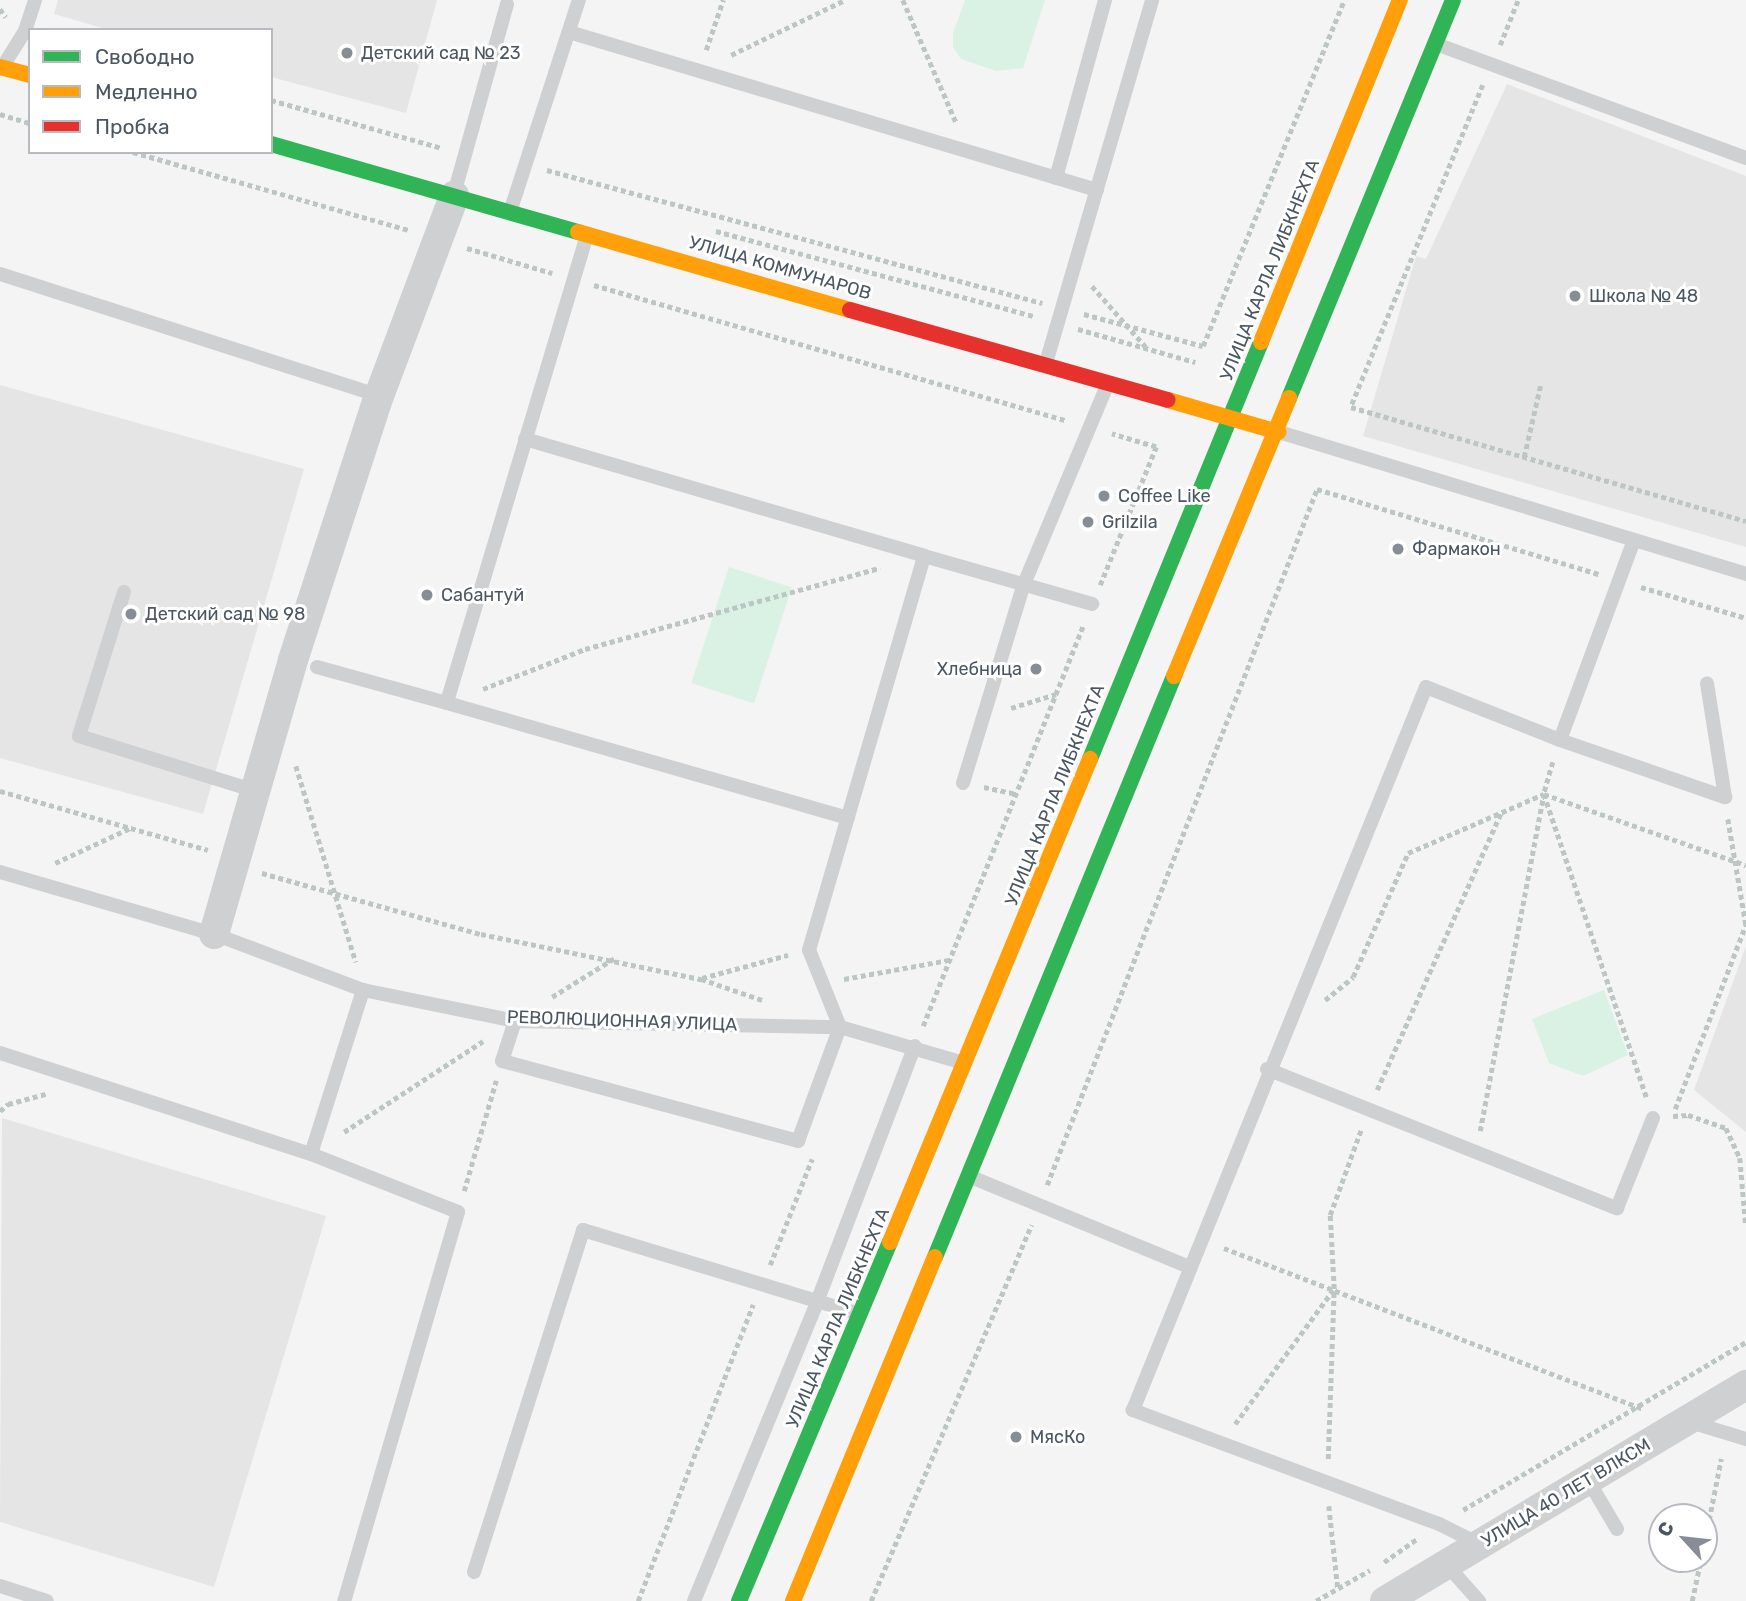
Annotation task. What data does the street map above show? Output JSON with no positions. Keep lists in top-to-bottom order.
{
  "streets": {
    "main road": ["УЛИЦА КОММУНАРОВ", "УЛИЦА КАРЛА ЛИБКНЕХТА"],
    "street": ["УЛИЦА 40 ЛЕТ ВЛКСМ"],
    "lane": ["РЕВОЛЮЦИОННАЯ УЛИЦА"]
  },
  "crossings": [
    ["УЛИЦА КОММУНАРОВ", "УЛИЦА КАРЛА ЛИБКНЕХТА"],
    ["УЛИЦА КАРЛА ЛИБКНЕХТА", "РЕВОЛЮЦИОННАЯ УЛИЦА"]
  ],
  "places": [
    "Детский сад № 23",
    "Школа № 48",
    "Coffee Like",
    "Grilzila",
    "Фармакон",
    "Сабантуй",
    "Детский сад № 98",
    "Хлебница",
    "МясКо"
  ],
  "legend": ["Свободно", "Медленно", "Пробка"],
  "north": "top left"
}
